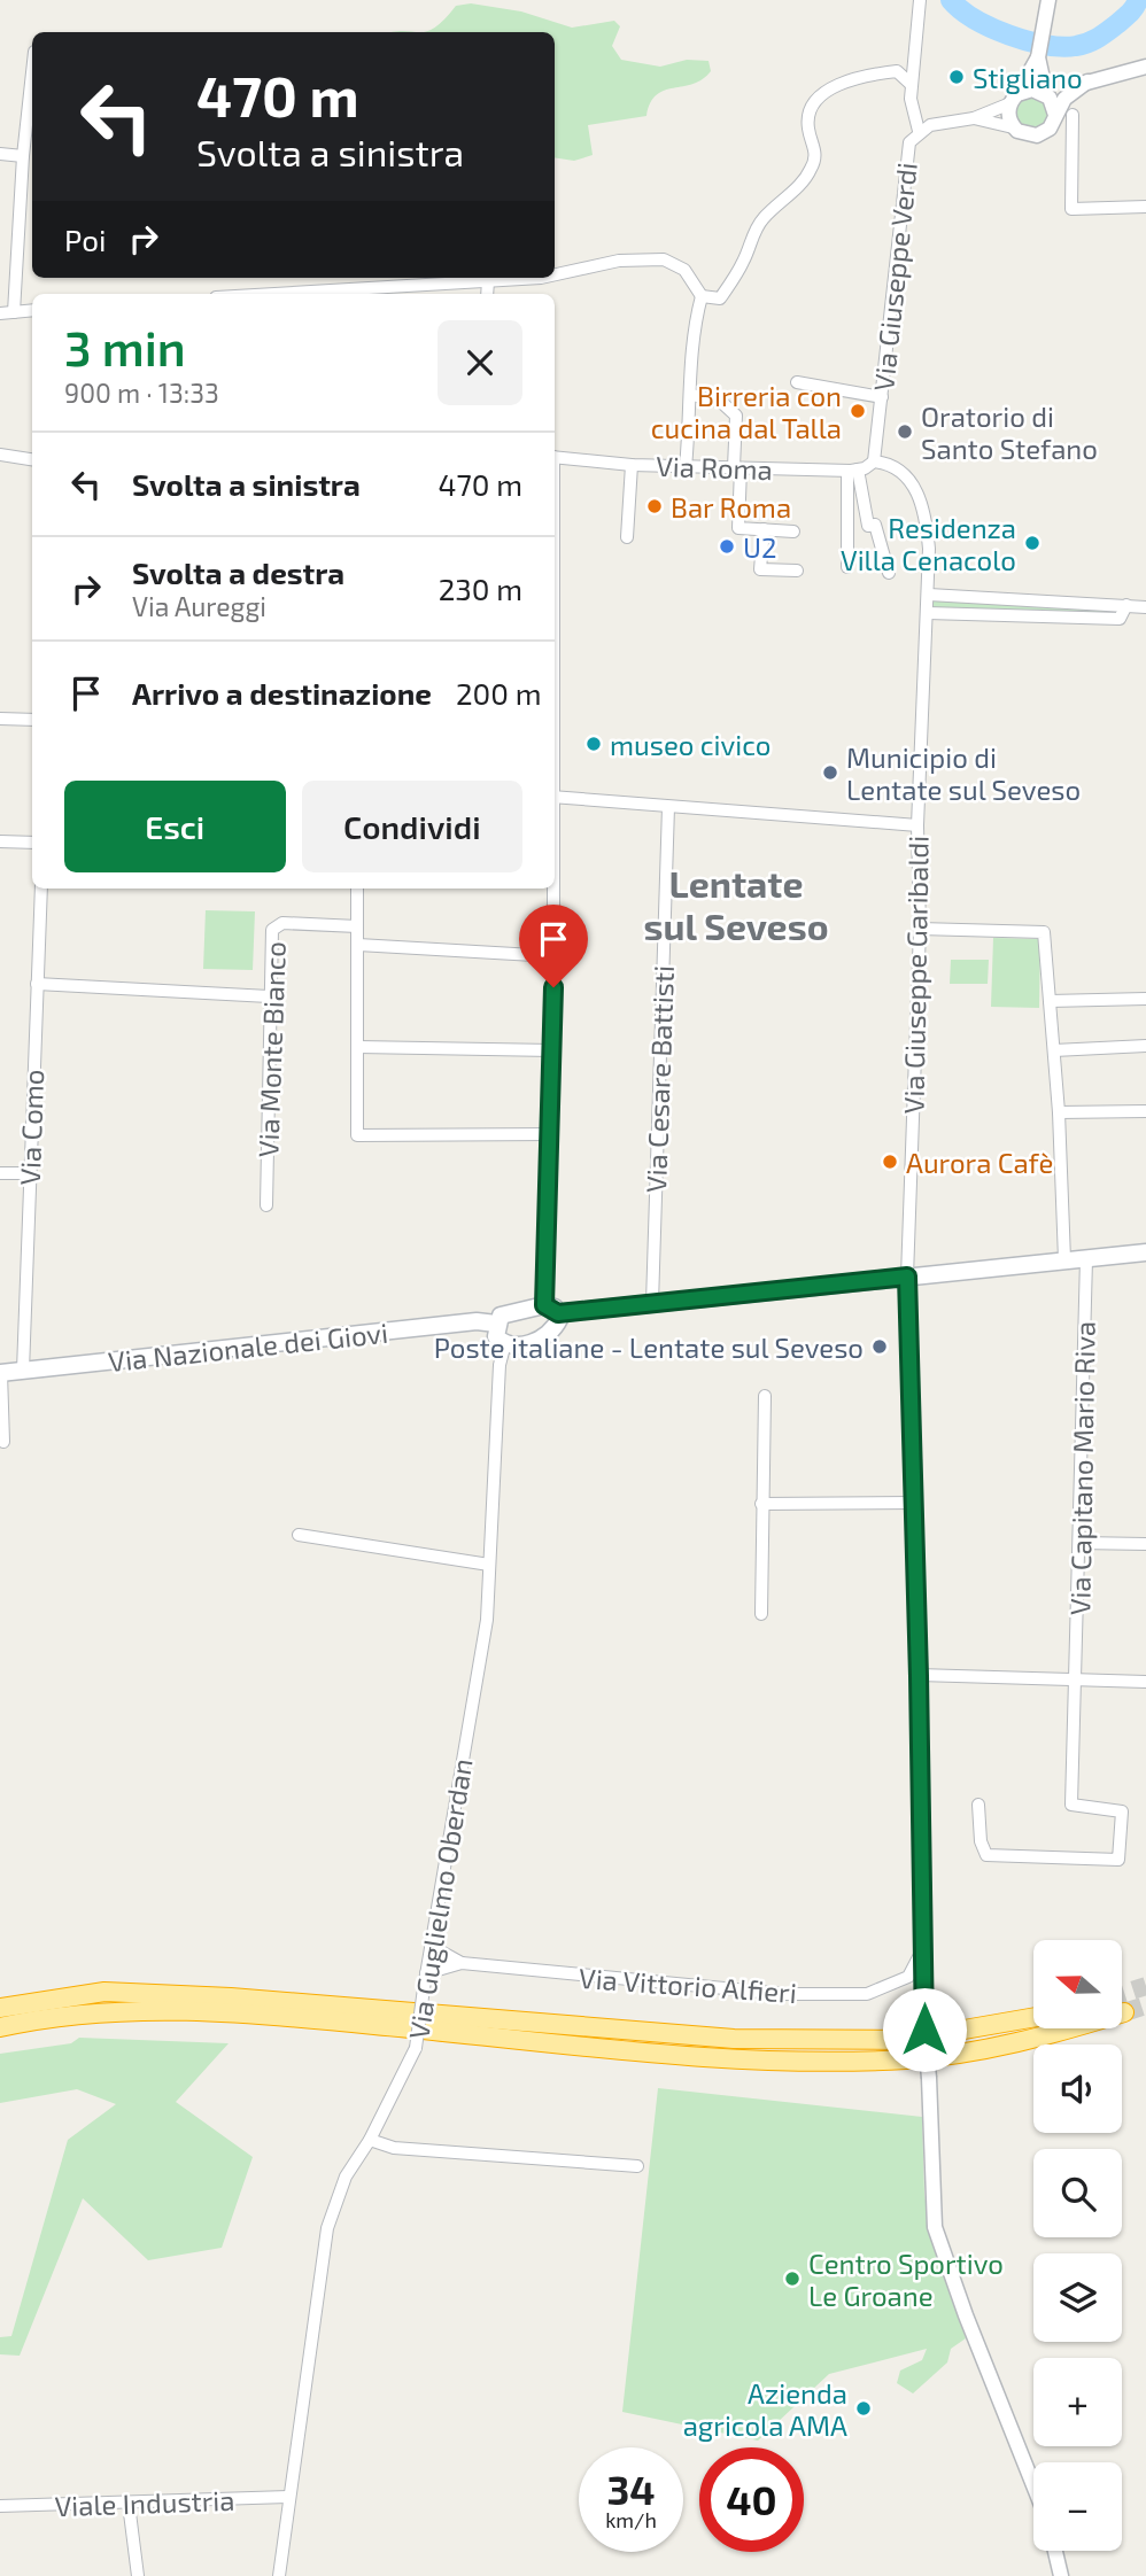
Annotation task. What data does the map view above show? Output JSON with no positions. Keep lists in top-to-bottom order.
{
  "streets": {
    "main road": ["Via Nazionale dei Giovi"],
    "street": [
      "Via Giuseppe Verdi",
      "Via Roma",
      "Via Giuseppe Garibaldi",
      "Via Monte Bianco",
      "Via Cesare Battisti",
      "Via Como",
      "Via Capitano Mario Riva",
      "Via Guglielmo Oberdan",
      "Via Vittorio Alfieri",
      "Viale Industria"
    ]
  },
  "crossings": [
    ["Via Giuseppe Verdi", "Via Roma"],
    ["Via Giuseppe Verdi", "Via Giuseppe Garibaldi"],
    ["Via Roma", "Via Giuseppe Garibaldi"],
    ["Via Giuseppe Garibaldi", "Via Nazionale dei Giovi"],
    ["Via Cesare Battisti", "Via Nazionale dei Giovi"],
    ["Via Como", "Via Nazionale dei Giovi"],
    ["Via Nazionale dei Giovi", "Via Capitano Mario Riva"],
    ["Via Guglielmo Oberdan", "Via Vittorio Alfieri"],
    ["Via Guglielmo Oberdan", "Viale Industria"]
  ],
  "districts": ["Lentate sul Seveso"],
  "places": [
    "Stigliano",
    "Birreria con cucina dal Talla",
    "Oratorio di Santo Stefano",
    "Bar Roma",
    "Residenza Villa Cenacolo",
    "U2",
    "museo civico",
    "Municipio di Lentate sul Seveso",
    "Aurora Cafè",
    "Poste italiane - Lentate sul Seveso",
    "Centro Sportivo Le Groane",
    "Azienda agricola AMA"
  ],
  "north": "left",
  "page": {
    "turn": ["470 m", "Svolta a sinistra"],
    "then": "Poi",
    "heading": ["3 min", "900 m · 13:33"],
    "list": [
      {
        "name": "Svolta a sinistra",
        "value": "470 m"
      },
      {
        "name": "Svolta a destra",
        "note": "Via Aureggi",
        "value": "230 m"
      },
      {
        "name": "Arrivo a destinazione",
        "value": "200 m"
      }
    ],
    "buttons": ["Esci", "Condividi"],
    "map_buttons": ["+", "−"],
    "speed": "34 km/h",
    "limit": "40"
  }
}
